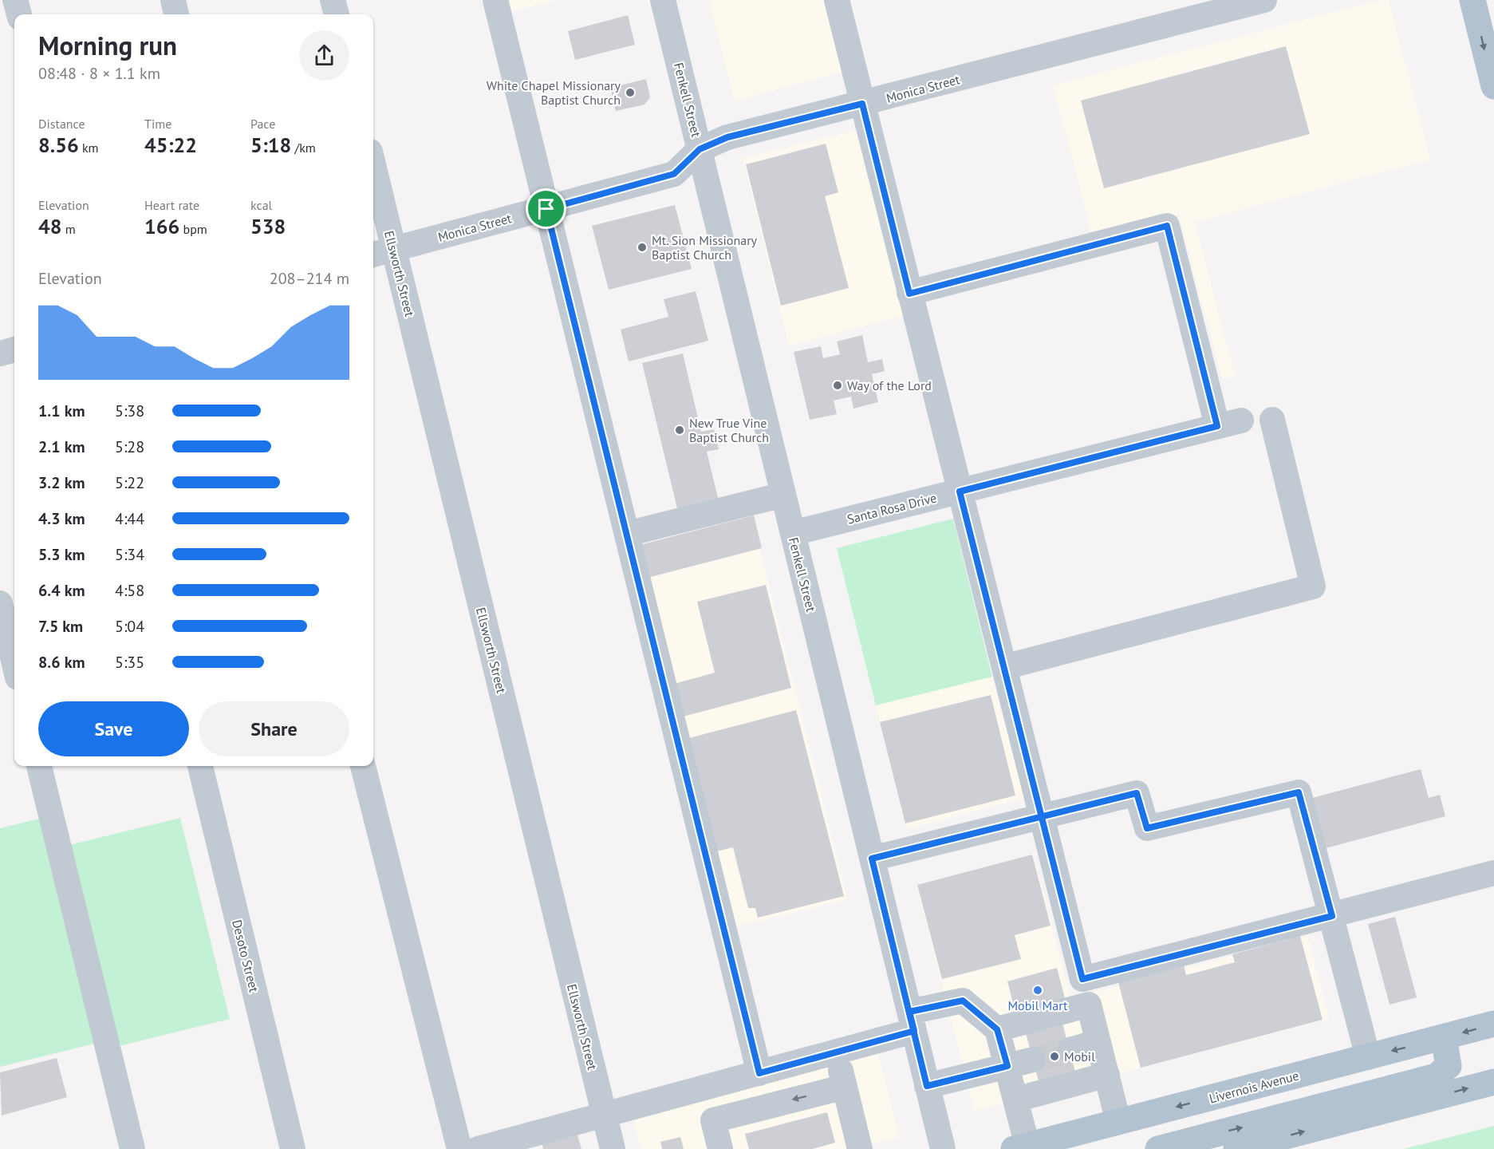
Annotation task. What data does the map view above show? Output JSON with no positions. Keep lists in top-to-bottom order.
{
  "streets": {
    "main road": ["Livernois Avenue"],
    "street": [
      "Monica Street",
      "Fenkell Street",
      "Ellsworth Street",
      "Santa Rosa Drive",
      "Desoto Street"
    ]
  },
  "crossings": [
    ["Monica Street", "Fenkell Street"],
    ["Monica Street", "Ellsworth Street"],
    ["Fenkell Street", "Santa Rosa Drive"]
  ],
  "places": [
    "White Chapel Missionary Baptist Church",
    "Mt. Sion Missionary Baptist Church",
    "Way of the Lord",
    "New True Vine Baptist Church",
    "Mobil Mart",
    "Mobil"
  ],
  "page": {
    "heading": ["Morning run", "08:48 · 8 × 1.1 km"],
    "stats": [
      ["Distance", "8.56 km"],
      ["Time", "45:22"],
      ["Pace", "5:18 /km"],
      ["Elevation", "48 m"],
      ["Heart rate", "166 bpm"],
      ["kcal", "538"]
    ],
    "chart": ["Elevation", "208–214 m"],
    "list": [
      {
        "name": "1.1 km",
        "note": "5:38"
      },
      {
        "name": "2.1 km",
        "note": "5:28"
      },
      {
        "name": "3.2 km",
        "note": "5:22"
      },
      {
        "name": "4.3 km",
        "note": "4:44"
      },
      {
        "name": "5.3 km",
        "note": "5:34"
      },
      {
        "name": "6.4 km",
        "note": "4:58"
      },
      {
        "name": "7.5 km",
        "note": "5:04"
      },
      {
        "name": "8.6 km",
        "note": "5:35"
      }
    ],
    "buttons": ["Save", "Share"]
  }
}
